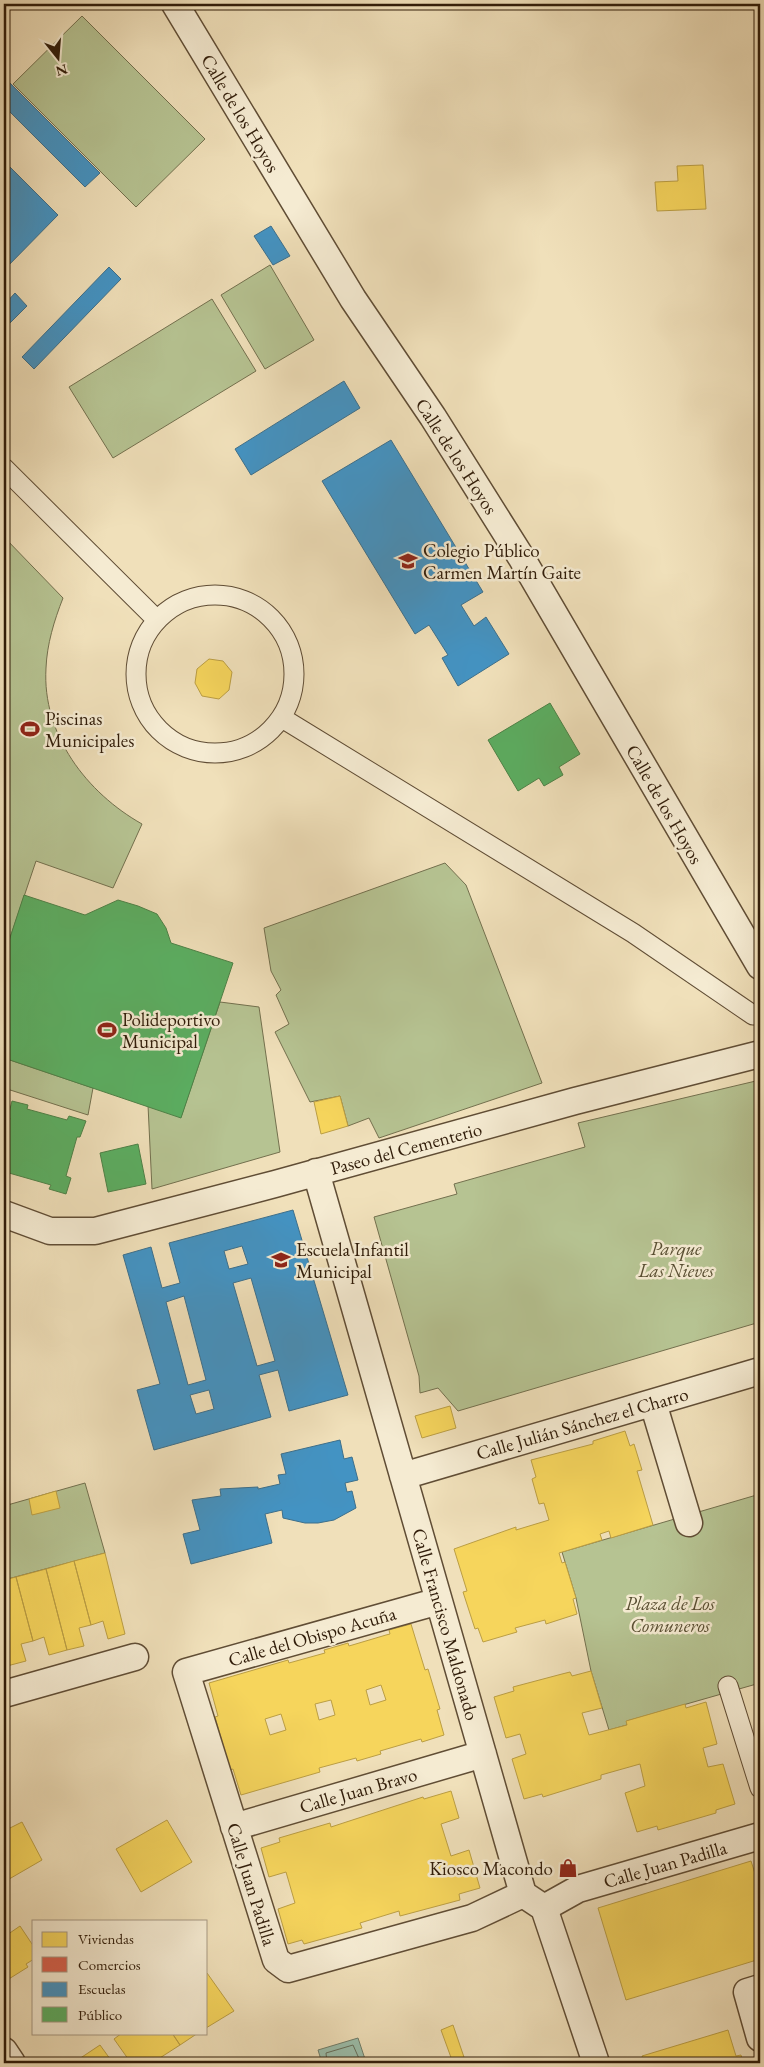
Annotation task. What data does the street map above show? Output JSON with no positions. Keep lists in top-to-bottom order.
{
  "streets": {
    "street": [
      "Calle de los Hoyos",
      "Paseo del Cementerio",
      "Calle Julián Sánchez el Charro",
      "Calle Francisco Maldonado",
      "Calle del Obispo Acuña",
      "Calle Juan Bravo",
      "Calle Juan Padilla"
    ]
  },
  "crossings": [
    ["Paseo del Cementerio", "Calle Francisco Maldonado"],
    ["Calle Julián Sánchez el Charro", "Calle Francisco Maldonado"],
    ["Calle Francisco Maldonado", "Calle del Obispo Acuña"],
    ["Calle Francisco Maldonado", "Calle Juan Bravo"],
    ["Calle Francisco Maldonado", "Calle Juan Padilla"],
    ["Calle del Obispo Acuña", "Calle Juan Padilla"],
    ["Calle Juan Bravo", "Calle Juan Padilla"]
  ],
  "parks": ["Parque Las Nieves", "Plaza de Los Comuneros"],
  "places": {
    "school or university": ["Colegio Público Carmen Martín Gaite", "Escuela Infantil Municipal"],
    "sports": ["Piscinas Municipales", "Polideportivo Municipal"],
    "shop": ["Kiosco Macondo"]
  },
  "legend": [
    "Viviendas",
    "Comercios",
    "Escuelas",
    "Público"
  ],
  "north": "bottom"
}
